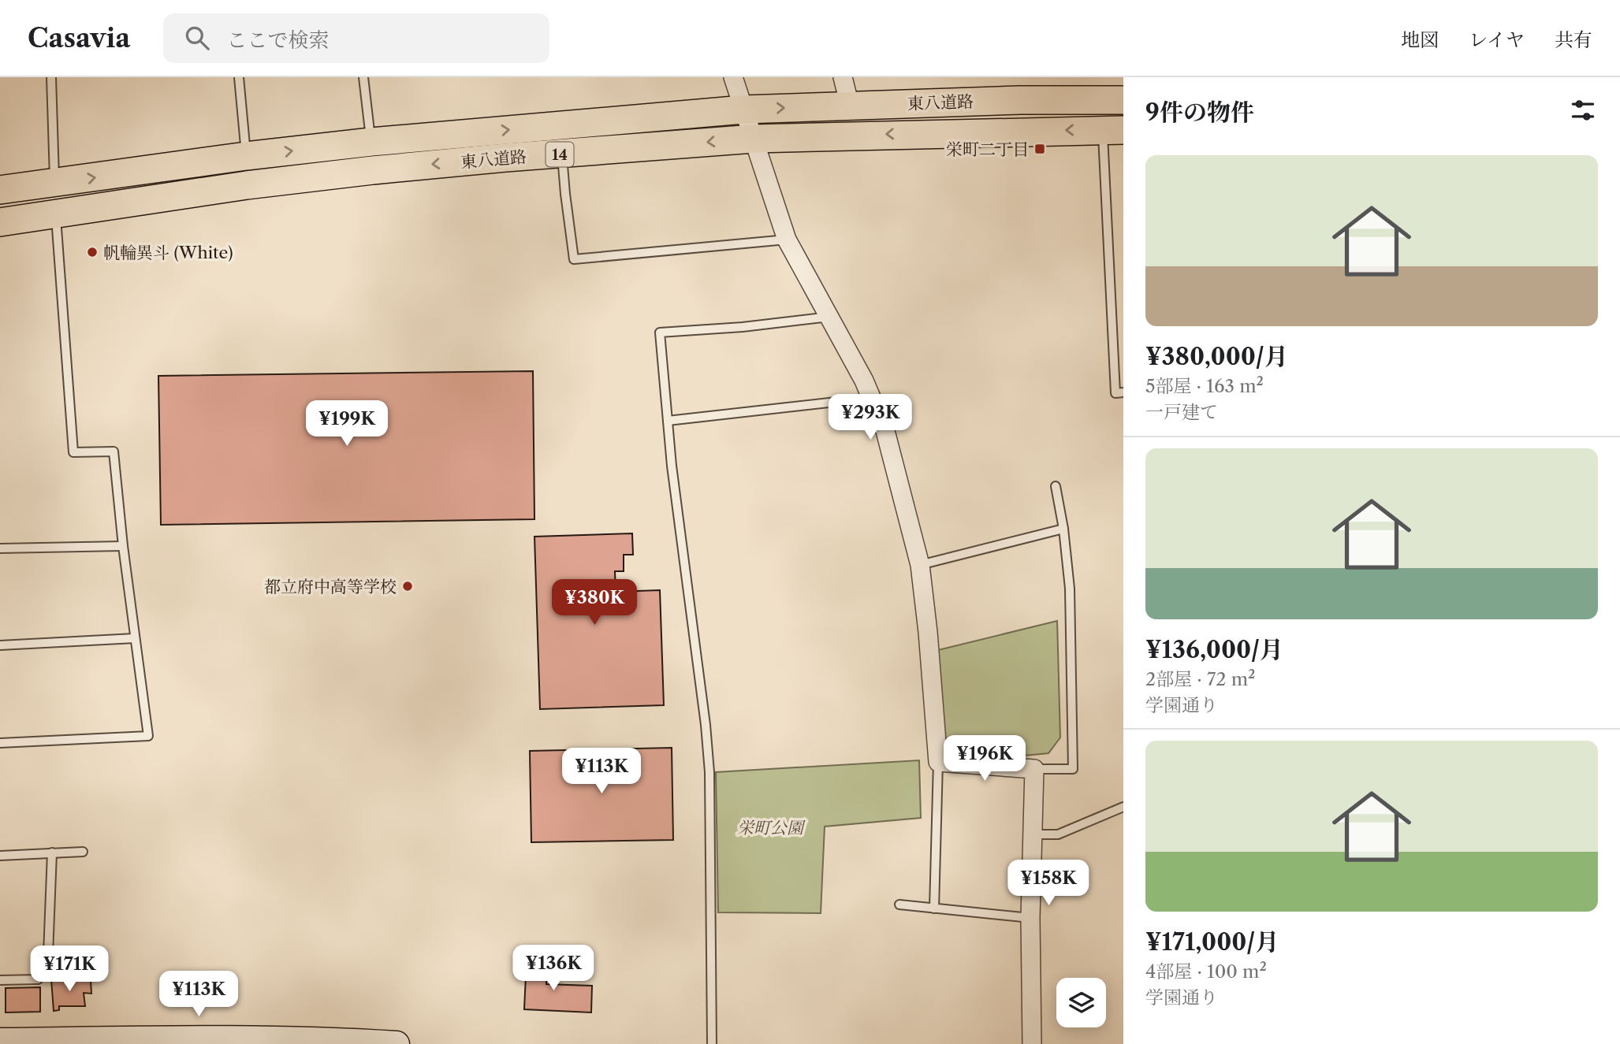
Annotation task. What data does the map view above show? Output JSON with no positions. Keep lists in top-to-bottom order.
{
  "streets": {
    "main road": ["東八道路", "14"]
  },
  "parks": ["栄町公園"],
  "places": {
    "transit": ["栄町二丁目"],
    "other": ["帆輪異斗 (White)", "都立府中高等学校"]
  },
  "page": {
    "header": "Casavia",
    "search": "ここで検索",
    "nav": ["地図", "レイヤ", "共有"],
    "heading": "9件の物件",
    "list": [
      {
        "name": "¥380,000/月",
        "note": "5部屋 · 163 m² · 一戸建て"
      },
      {
        "name": "¥136,000/月",
        "note": "2部屋 · 72 m² · 学園通り"
      },
      {
        "name": "¥171,000/月",
        "note": "4部屋 · 100 m² · 学園通り"
      }
    ],
    "price": [
      "¥293K",
      "¥199K",
      "¥380K",
      "¥196K",
      "¥113K",
      "¥158K",
      "¥136K",
      "¥171K",
      "¥113K"
    ]
  }
}
